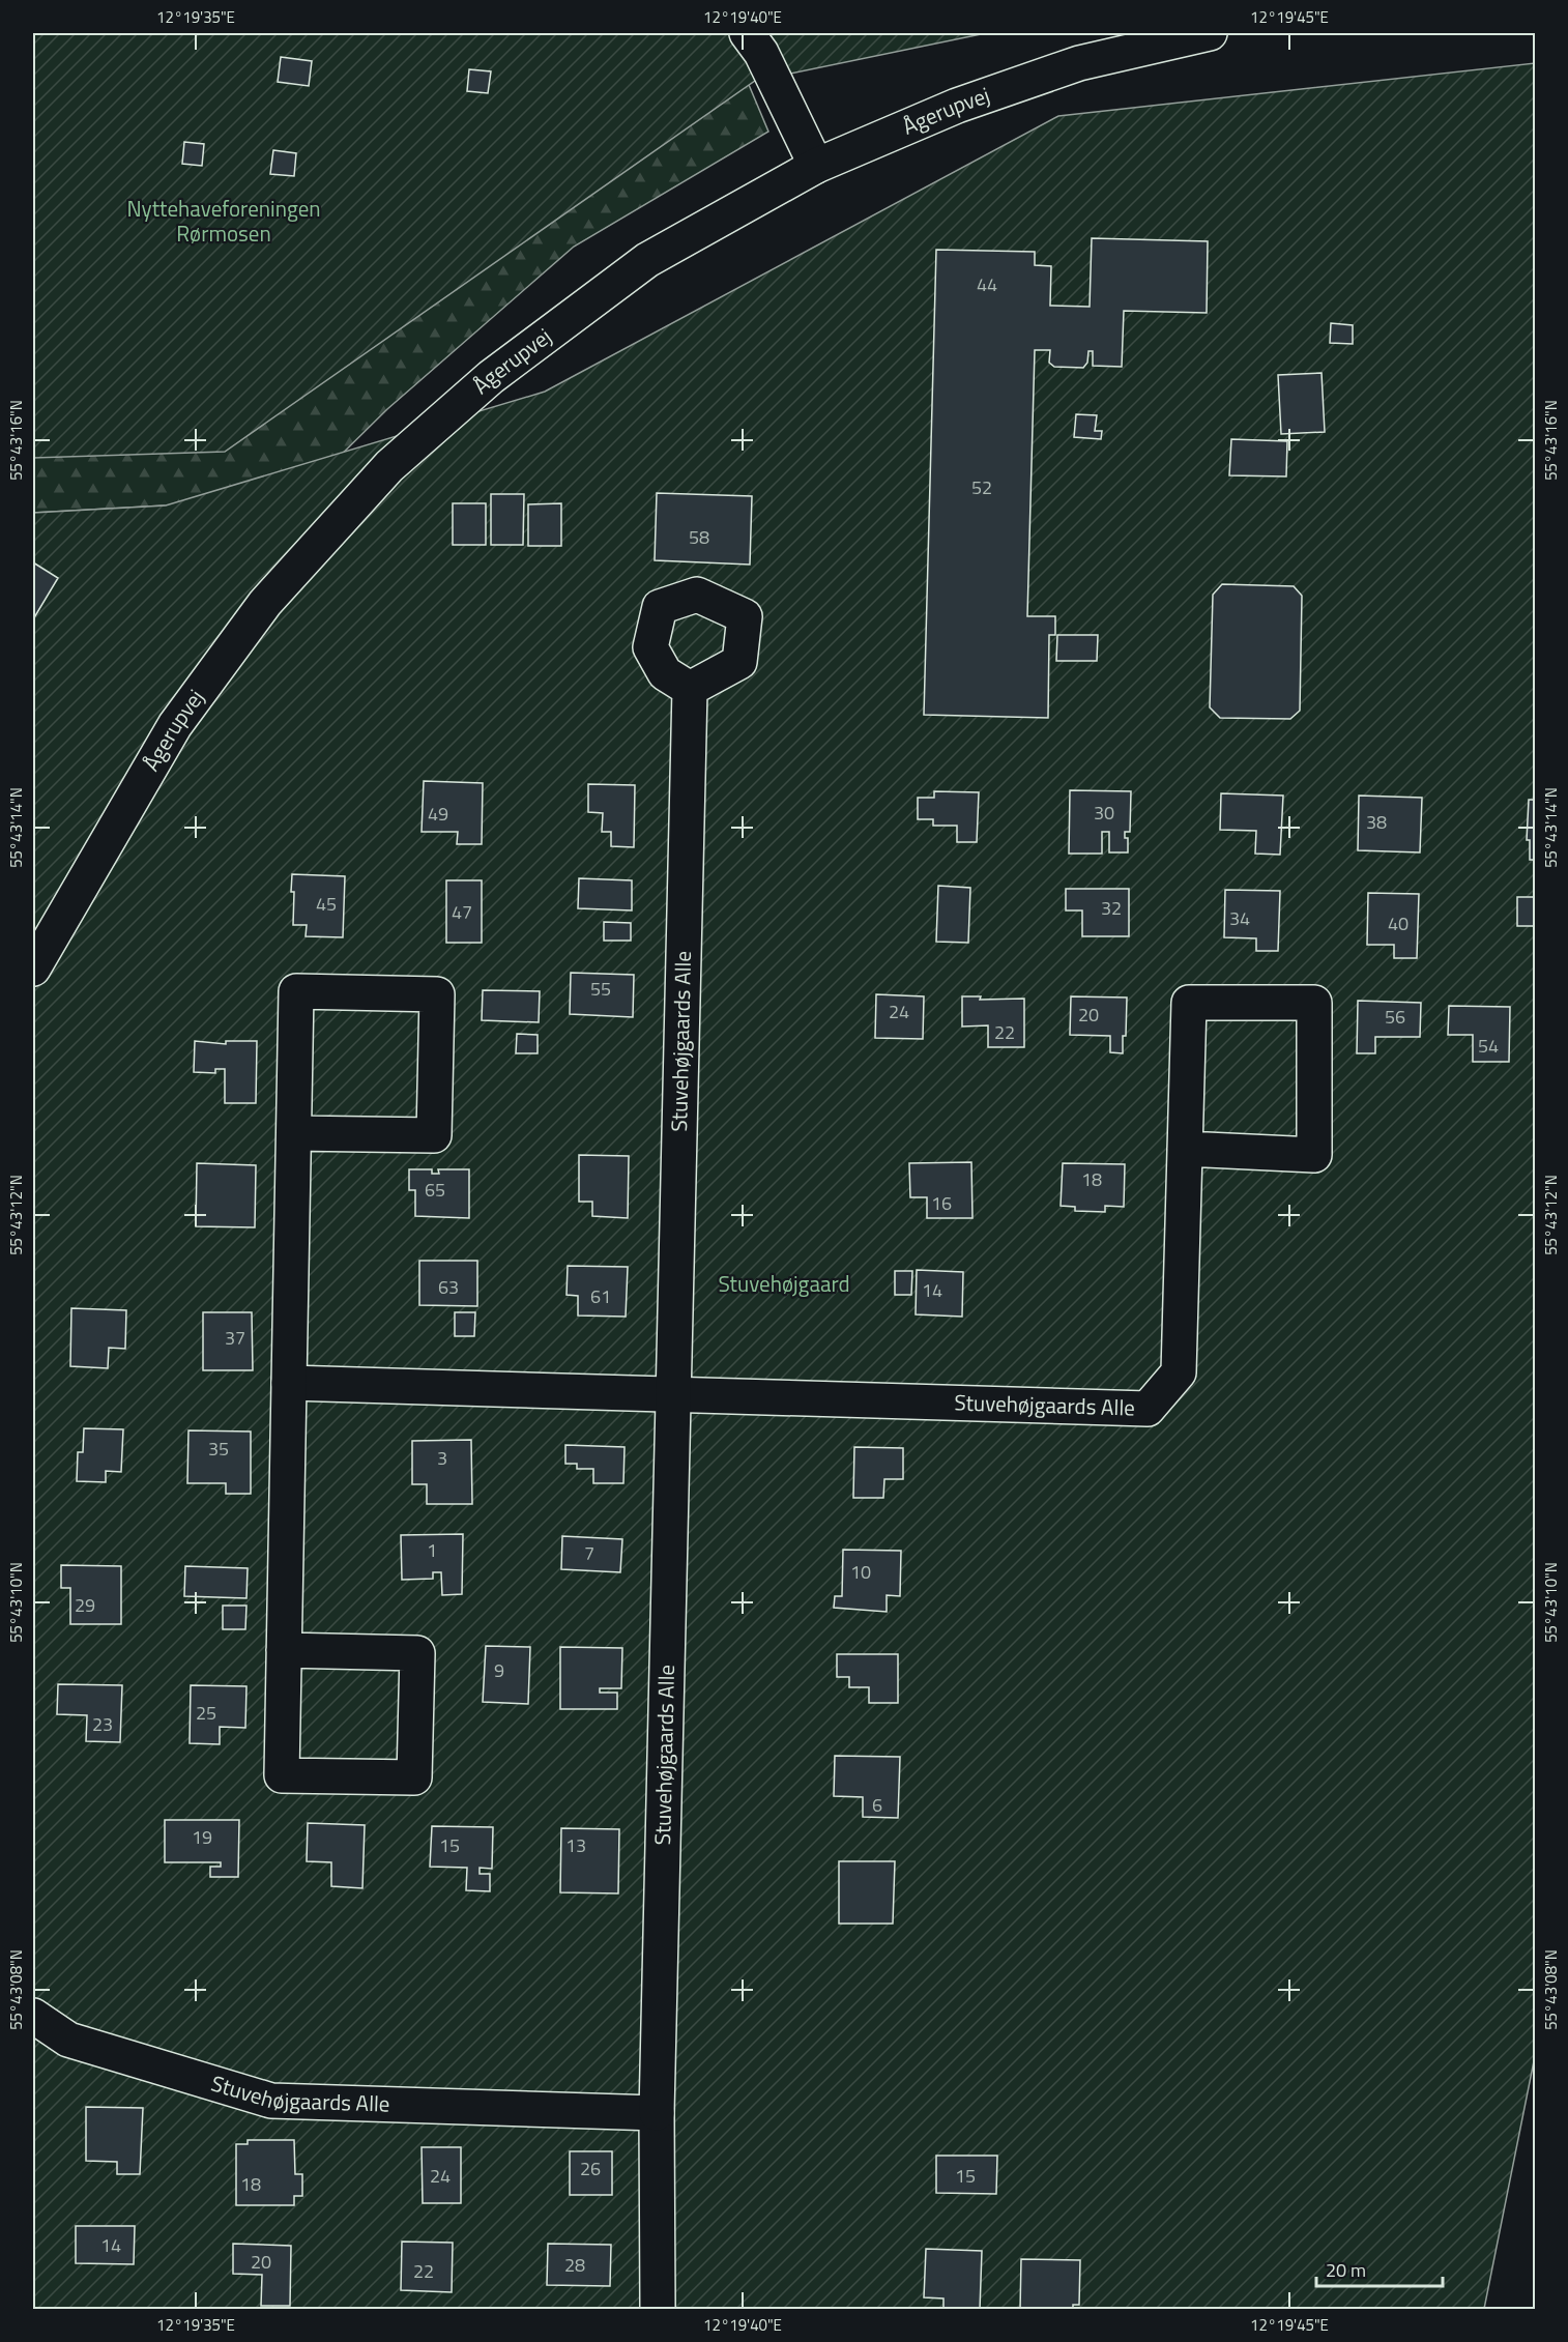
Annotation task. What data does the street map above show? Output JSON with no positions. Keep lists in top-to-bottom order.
{
  "streets": {
    "street": ["Ågerupvej", "Stuvehøjgaards Alle"]
  },
  "parks": ["Nyttehaveforeningen Rørmosen", "Stuvehøjgaard"],
  "house_numbers": [
    "44",
    "52",
    "58",
    "30",
    "49",
    "38",
    "45",
    "32",
    "47",
    "34",
    "40",
    "55",
    "24",
    "20",
    "56",
    "22",
    "54",
    "18",
    "65",
    "16",
    "63",
    "14",
    "61",
    "37",
    "35",
    "3",
    "1",
    "7",
    "10",
    "29",
    "9",
    "25",
    "23",
    "6",
    "19",
    "15",
    "13",
    "26",
    "24",
    "15",
    "18",
    "14",
    "20",
    "28",
    "22"
  ],
  "scale_bar": "20 m",
  "coordinates": [
    "12°19'35\"E",
    "12°19'40\"E",
    "12°19'45\"E",
    "55°43'16\"N",
    "55°43'14\"N",
    "55°43'12\"N",
    "55°43'10\"N",
    "55°43'08\"N"
  ]
}
